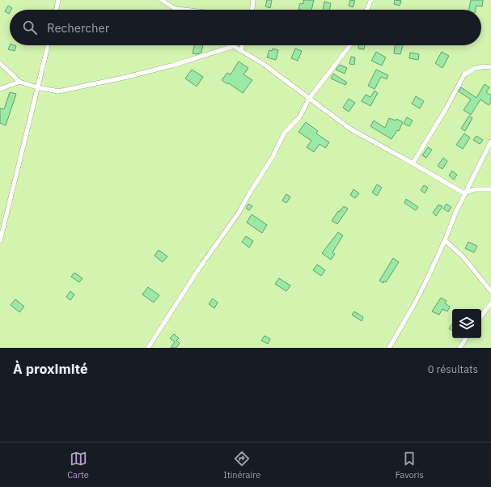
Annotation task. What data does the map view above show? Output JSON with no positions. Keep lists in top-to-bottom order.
{
  "page": {
    "search": "Rechercher",
    "heading": ["À proximité", "0 résultats"],
    "nav": ["Carte", "Itinéraire", "Favoris"]
  }
}
